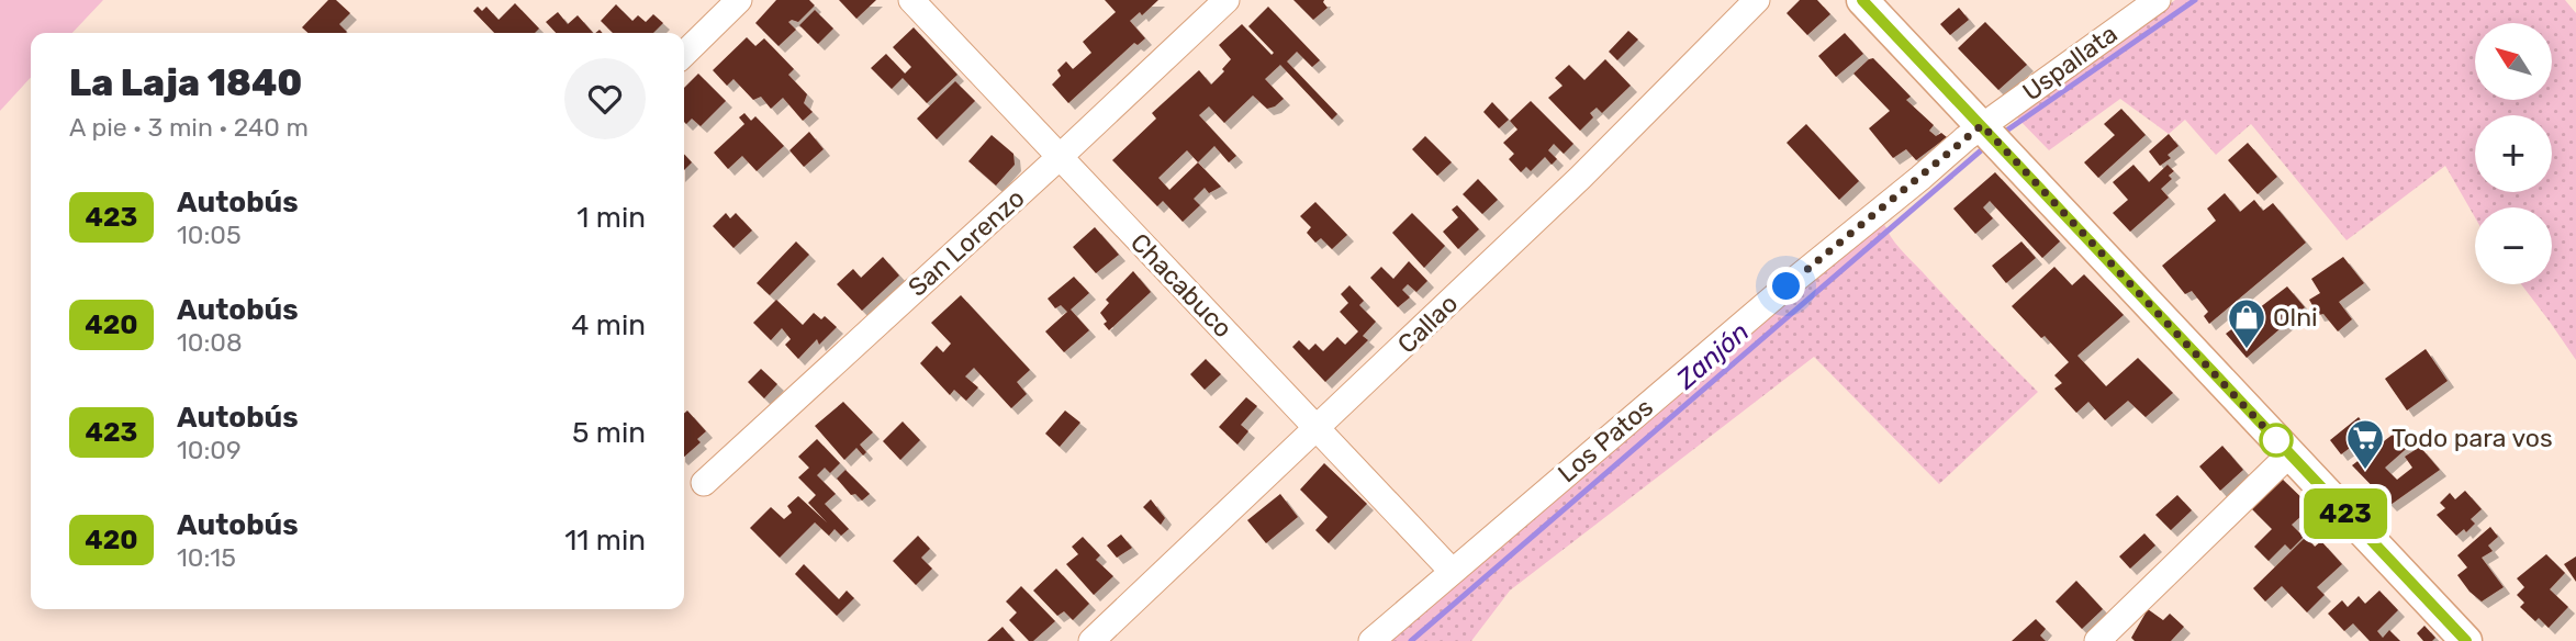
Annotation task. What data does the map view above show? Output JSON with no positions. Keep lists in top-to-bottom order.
{
  "streets": {
    "street": [
      "Uspallata",
      "San Lorenzo",
      "Chacabuco",
      "Callao",
      "Los Patos"
    ]
  },
  "crossings": [
    ["Uspallata", "Los Patos"],
    ["San Lorenzo", "Chacabuco"],
    ["Chacabuco", "Callao"],
    ["Chacabuco", "Los Patos"]
  ],
  "water": ["Zanjón"],
  "places": {
    "shop": ["Olni"],
    "supermarket": ["Todo para vos"]
  },
  "lines": ["bus line 423"],
  "north": "top left",
  "page": {
    "on_map": "423",
    "map_buttons": ["+", "−"],
    "heading": ["La Laja 1840", "A pie · 3 min · 240 m"],
    "list": [
      {
        "mark": "423",
        "name": "Autobús",
        "note": "10:05",
        "value": "1 min"
      },
      {
        "mark": "420",
        "name": "Autobús",
        "note": "10:08",
        "value": "4 min"
      },
      {
        "mark": "423",
        "name": "Autobús",
        "note": "10:09",
        "value": "5 min"
      },
      {
        "mark": "420",
        "name": "Autobús",
        "note": "10:15",
        "value": "11 min"
      }
    ]
  }
}
